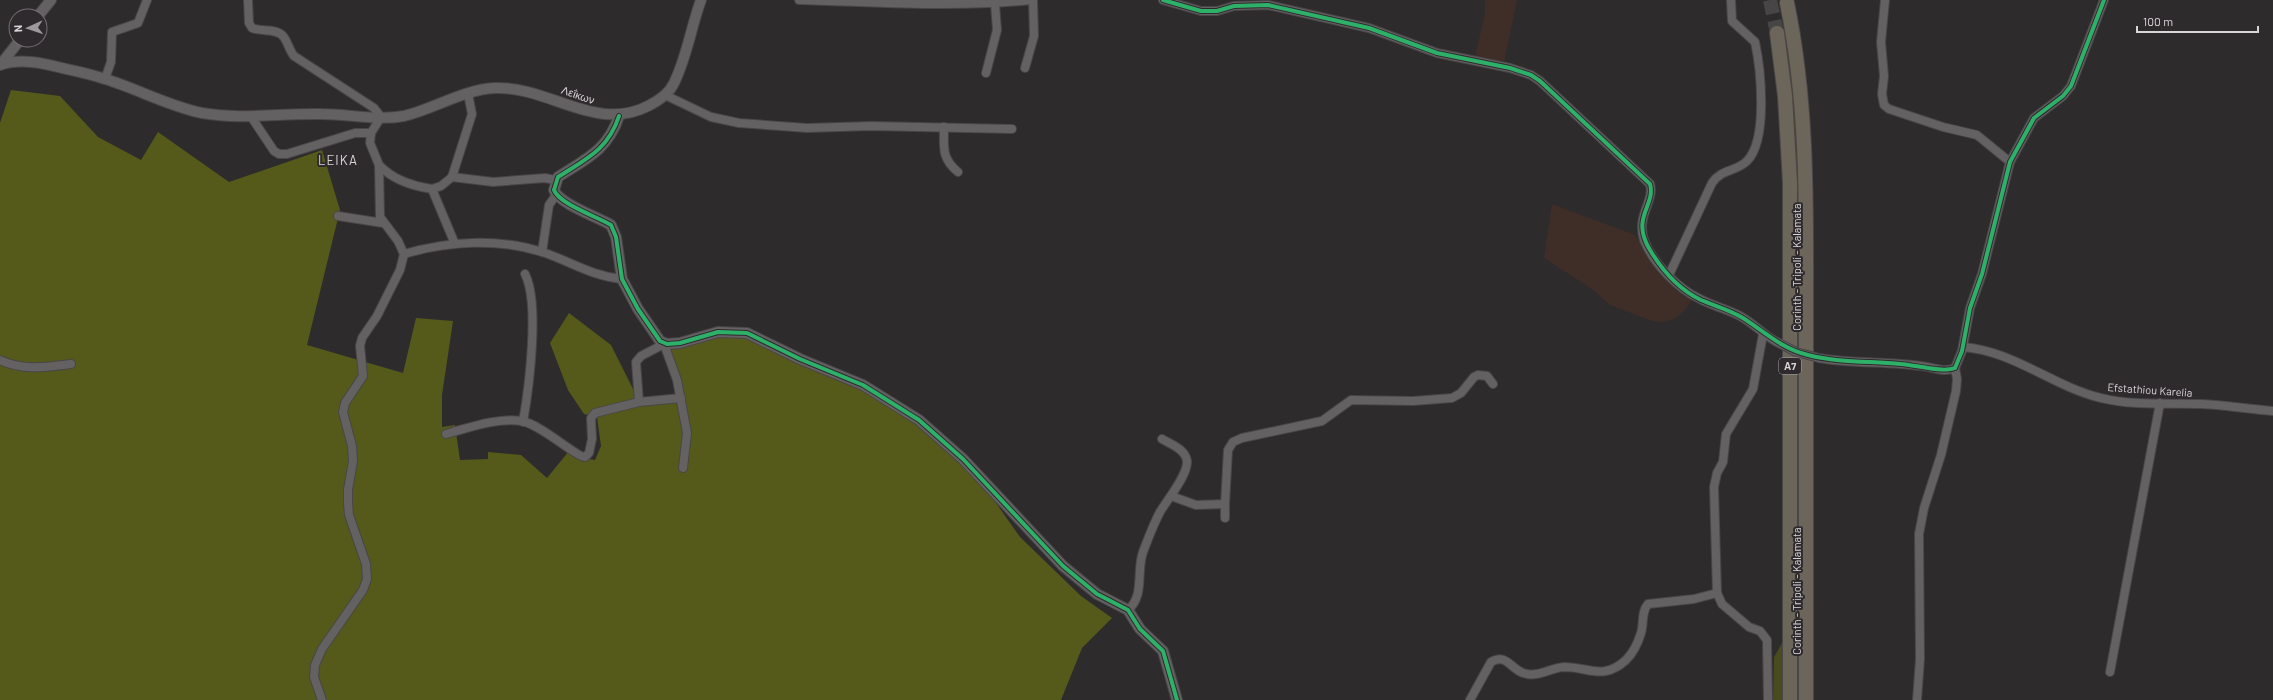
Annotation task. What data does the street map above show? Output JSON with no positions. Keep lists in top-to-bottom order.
{
  "streets": {
    "highway": ["Corinth - Tripoli - Kalamata", "Α7"],
    "street": ["Λεΐκων", "Efstathiou Karelia"]
  },
  "districts": ["LEIKA"],
  "scale_bar": "100 m",
  "north": "left"
}
